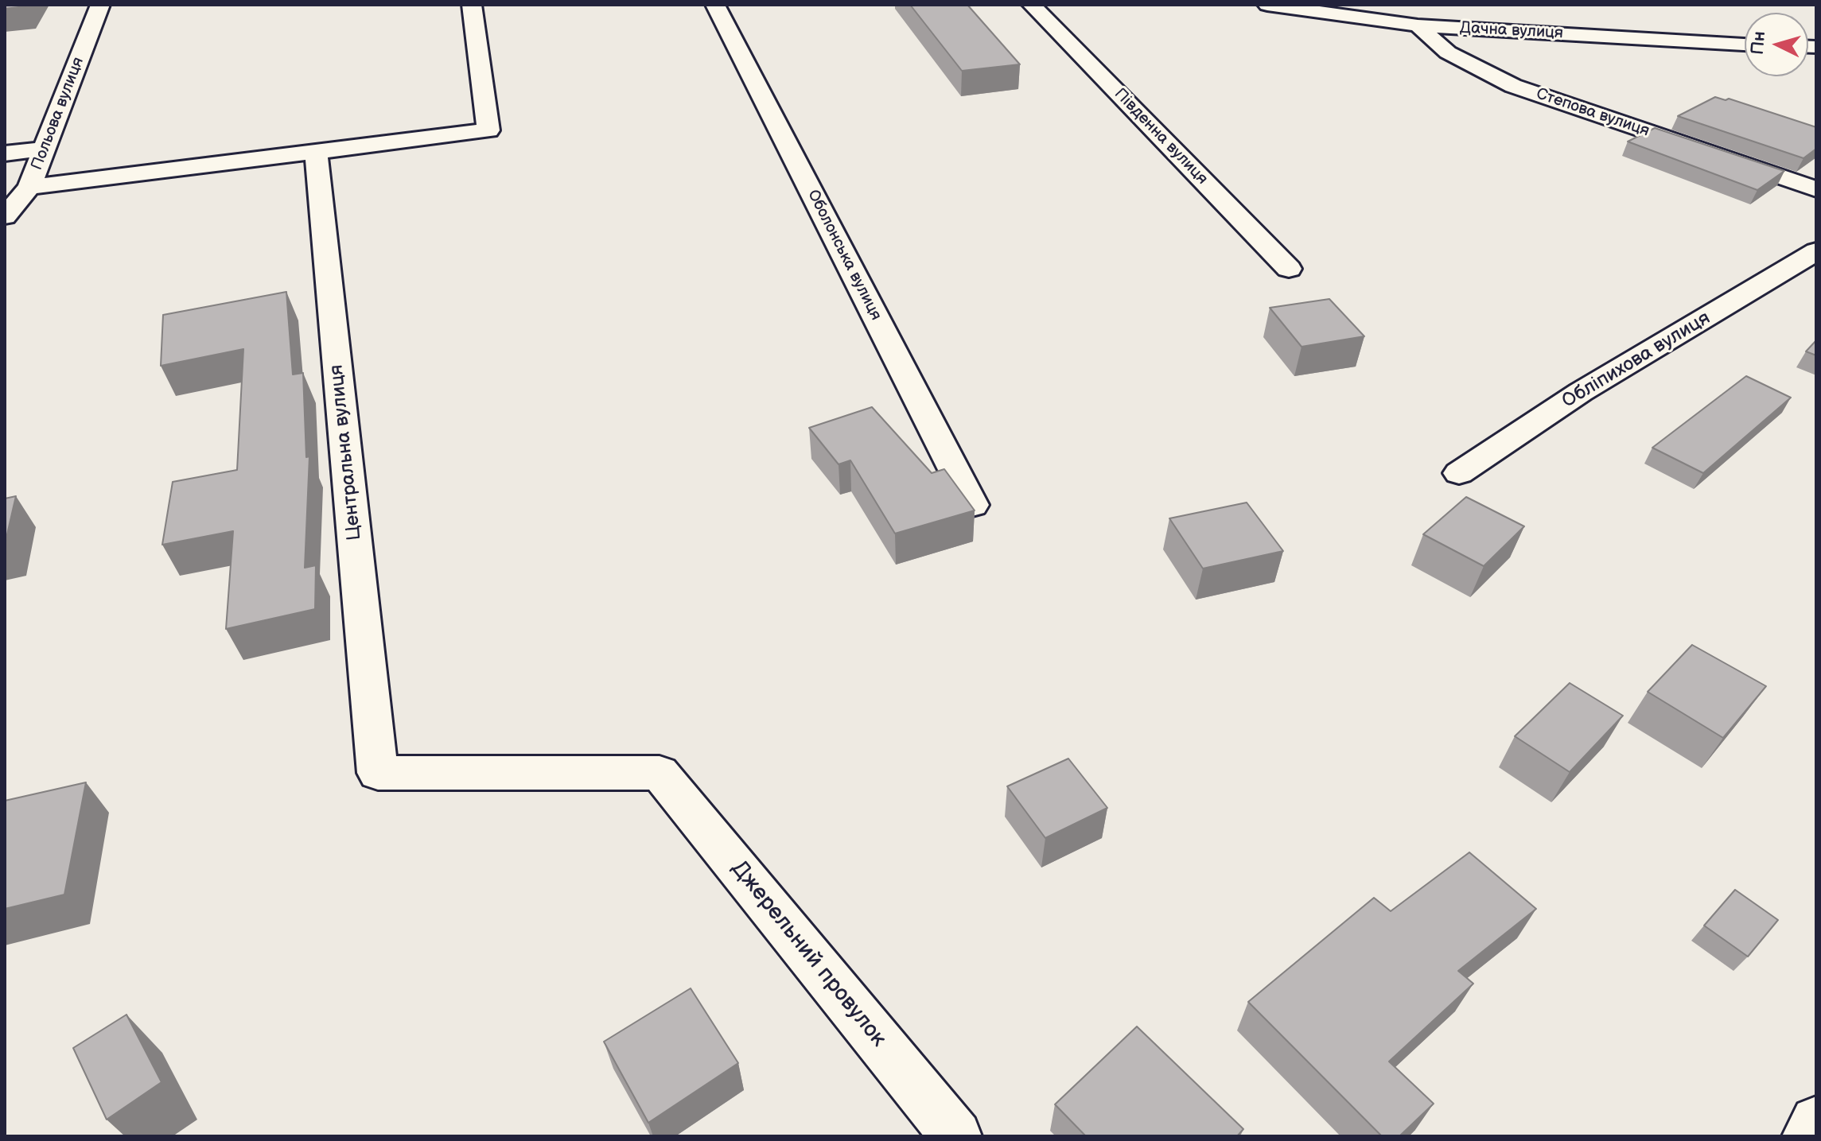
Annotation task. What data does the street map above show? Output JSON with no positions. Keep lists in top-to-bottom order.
{
  "streets": {
    "street": [
      "Дачна вулиця",
      "Степова вулиця",
      "Польова вулиця",
      "Південна вулиця",
      "Оболонська вулиця",
      "Обліпихова вулиця",
      "Центральна вулиця",
      "Джерельний провулок"
    ]
  },
  "crossings": [
    ["Дачна вулиця", "Степова вулиця"],
    ["Центральна вулиця", "Джерельний провулок"]
  ],
  "north": "left"
}
